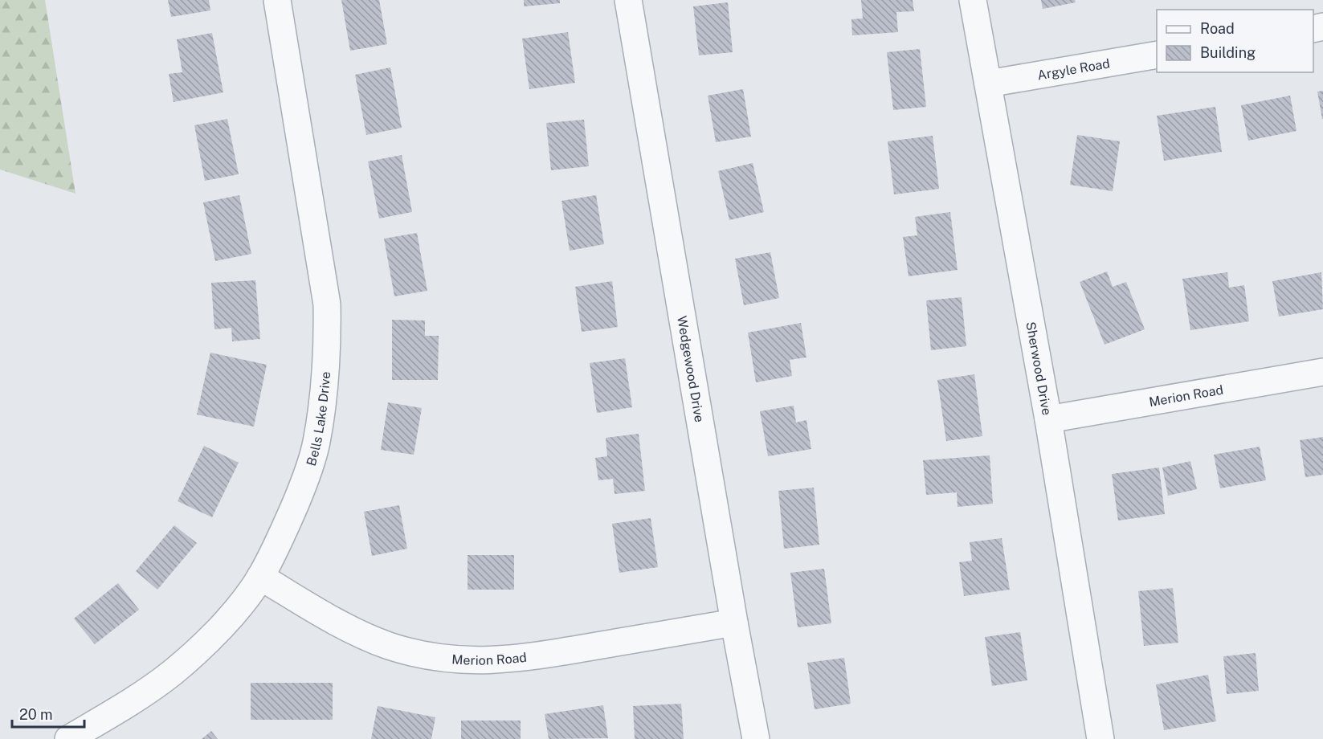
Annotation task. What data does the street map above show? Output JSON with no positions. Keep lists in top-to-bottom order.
{
  "streets": {
    "street": [
      "Argyle Road",
      "Sherwood Drive",
      "Wedgewood Drive",
      "Merion Road",
      "Bells Lake Drive"
    ]
  },
  "crossings": [
    ["Argyle Road", "Sherwood Drive"],
    ["Sherwood Drive", "Merion Road"],
    ["Wedgewood Drive", "Merion Road"],
    ["Merion Road", "Bells Lake Drive"]
  ],
  "legend": ["Road", "Building"],
  "scale_bar": "20 m"
}
